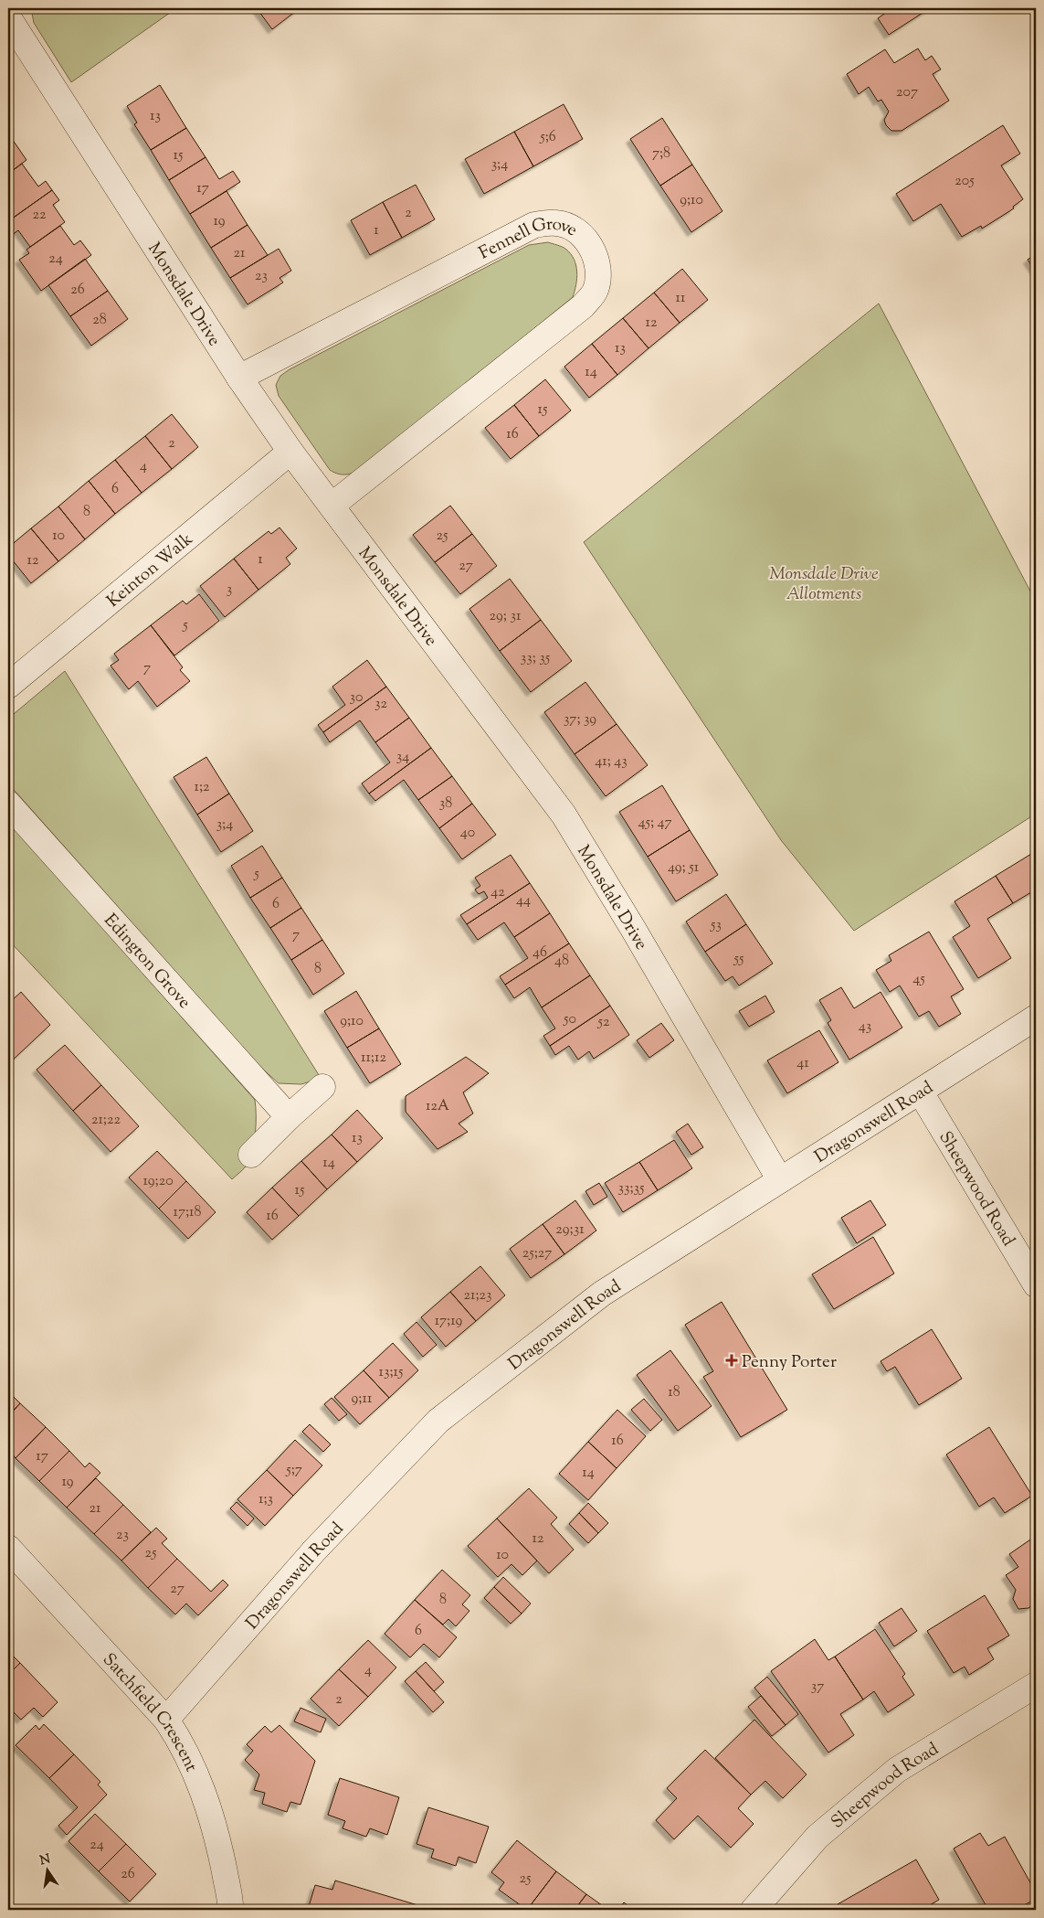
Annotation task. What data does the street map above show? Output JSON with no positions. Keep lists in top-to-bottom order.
{
  "streets": {
    "street": [
      "Fennell Grove",
      "Monsdale Drive",
      "Keinton Walk",
      "Edington Grove",
      "Dragonswell Road",
      "Sheepwood Road",
      "Satchfield Crescent"
    ]
  },
  "crossings": [
    ["Fennell Grove", "Monsdale Drive"],
    ["Monsdale Drive", "Keinton Walk"],
    ["Monsdale Drive", "Dragonswell Road"],
    ["Dragonswell Road", "Sheepwood Road"],
    ["Dragonswell Road", "Satchfield Crescent"]
  ],
  "parks": ["Monsdale Drive Allotments"],
  "places": {
    "health": ["Penny Porter"]
  },
  "house_numbers": [
    "207",
    "13",
    "5;6",
    "7;8",
    "15",
    "3;4",
    "205",
    "17",
    "9;10",
    "2",
    "22",
    "19",
    "1",
    "21",
    "24",
    "23",
    "26",
    "11",
    "28",
    "12",
    "13",
    "14",
    "15",
    "16",
    "2",
    "4",
    "6",
    "8",
    "10",
    "25",
    "1",
    "12",
    "27",
    "3",
    "29; 31",
    "5",
    "33; 35",
    "7",
    "30",
    "32",
    "37; 39",
    "34",
    "41; 43",
    "1;2",
    "38",
    "45; 47",
    "3;4",
    "40",
    "49; 51",
    "5",
    "42",
    "44",
    "6",
    "53",
    "7",
    "46",
    "55",
    "48",
    "8",
    "45",
    "50",
    "9;10",
    "52",
    "43",
    "11;12",
    "41",
    "12A",
    "21;22",
    "13",
    "14",
    "19;20",
    "33;35",
    "15",
    "17;18",
    "16",
    "29;31",
    "25;27",
    "21;23",
    "17;19",
    "13;15",
    "18",
    "9;11",
    "16",
    "17",
    "5;7",
    "14",
    "19",
    "1;3",
    "21",
    "23",
    "12",
    "25",
    "10",
    "27",
    "8",
    "6",
    "4",
    "37",
    "2",
    "24",
    "26",
    "25"
  ],
  "north": "top"
}
